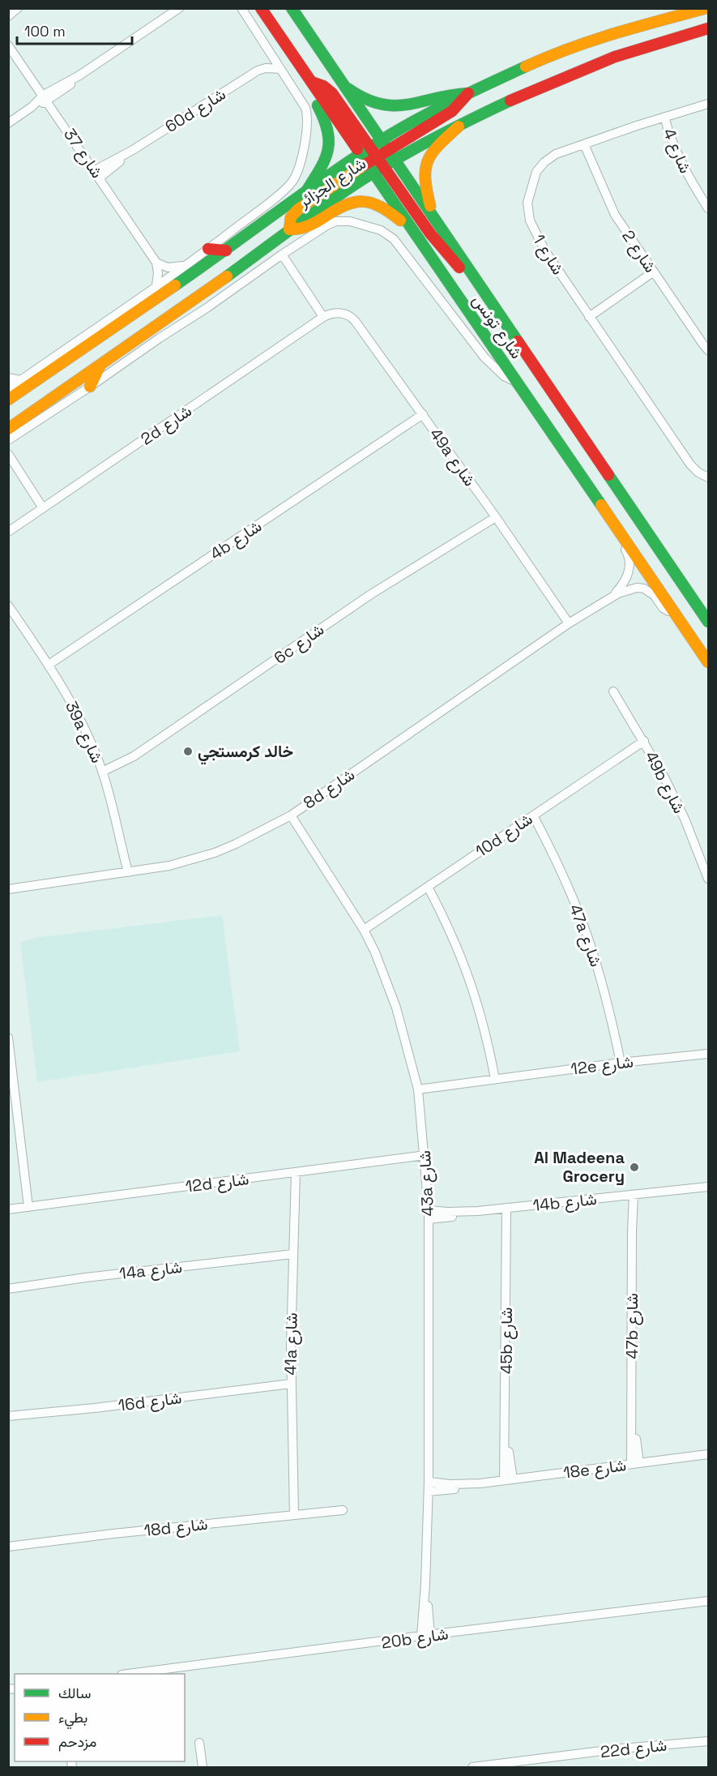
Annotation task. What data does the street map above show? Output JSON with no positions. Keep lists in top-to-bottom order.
{
  "streets": {
    "main road": ["شارع الجزائر", "شارع تونس"],
    "street": [
      "60d شارع",
      "شارع 4",
      "شارع 37",
      "شارع 2",
      "شارع 1",
      "2d شارع",
      "49a شارع",
      "4b شارع",
      "6c شارع",
      "39a شارع",
      "49b شارع",
      "8d شارع",
      "10d شارع",
      "47a شارع",
      "12e شارع",
      "12d شارع",
      "43a شارع",
      "14b شارع",
      "14a شارع",
      "47b شارع",
      "45b شارع",
      "41a شارع",
      "16d شارع",
      "18e شارع",
      "18d شارع",
      "20b شارع",
      "22d شارع"
    ]
  },
  "crossings": [
    ["60d شارع", "شارع 37"],
    ["شارع 4", "شارع 1"],
    ["شارع الجزائر", "شارع تونس"],
    ["شارع 2", "شارع 1"],
    ["شارع تونس", "8d شارع"],
    ["2d شارع", "49a شارع"],
    ["49a شارع", "4b شارع"],
    ["49a شارع", "6c شارع"],
    ["49a شارع", "8d شارع"],
    ["4b شارع", "39a شارع"],
    ["6c شارع", "39a شارع"],
    ["39a شارع", "8d شارع"],
    ["49b شارع", "10d شارع"],
    ["8d شارع", "43a شارع"],
    ["10d شارع", "47a شارع"],
    ["10d شارع", "43a شارع"],
    ["47a شارع", "12e شارع"],
    ["12e شارع", "43a شارع"],
    ["12d شارع", "43a شارع"],
    ["12d شارع", "41a شارع"],
    ["43a شارع", "14b شارع"],
    ["43a شارع", "18e شارع"],
    ["43a شارع", "20b شارع"],
    ["14b شارع", "47b شارع"],
    ["14b شارع", "45b شارع"],
    ["14a شارع", "41a شارع"],
    ["47b شارع", "18e شارع"],
    ["45b شارع", "18e شارع"],
    ["41a شارع", "16d شارع"],
    ["41a شارع", "18d شارع"]
  ],
  "places": ["خالد كرمستجي", "Al Madeena Grocery"],
  "legend": ["سالك", "بطيء", "مزدحم"],
  "scale_bar": "100 m"
}
